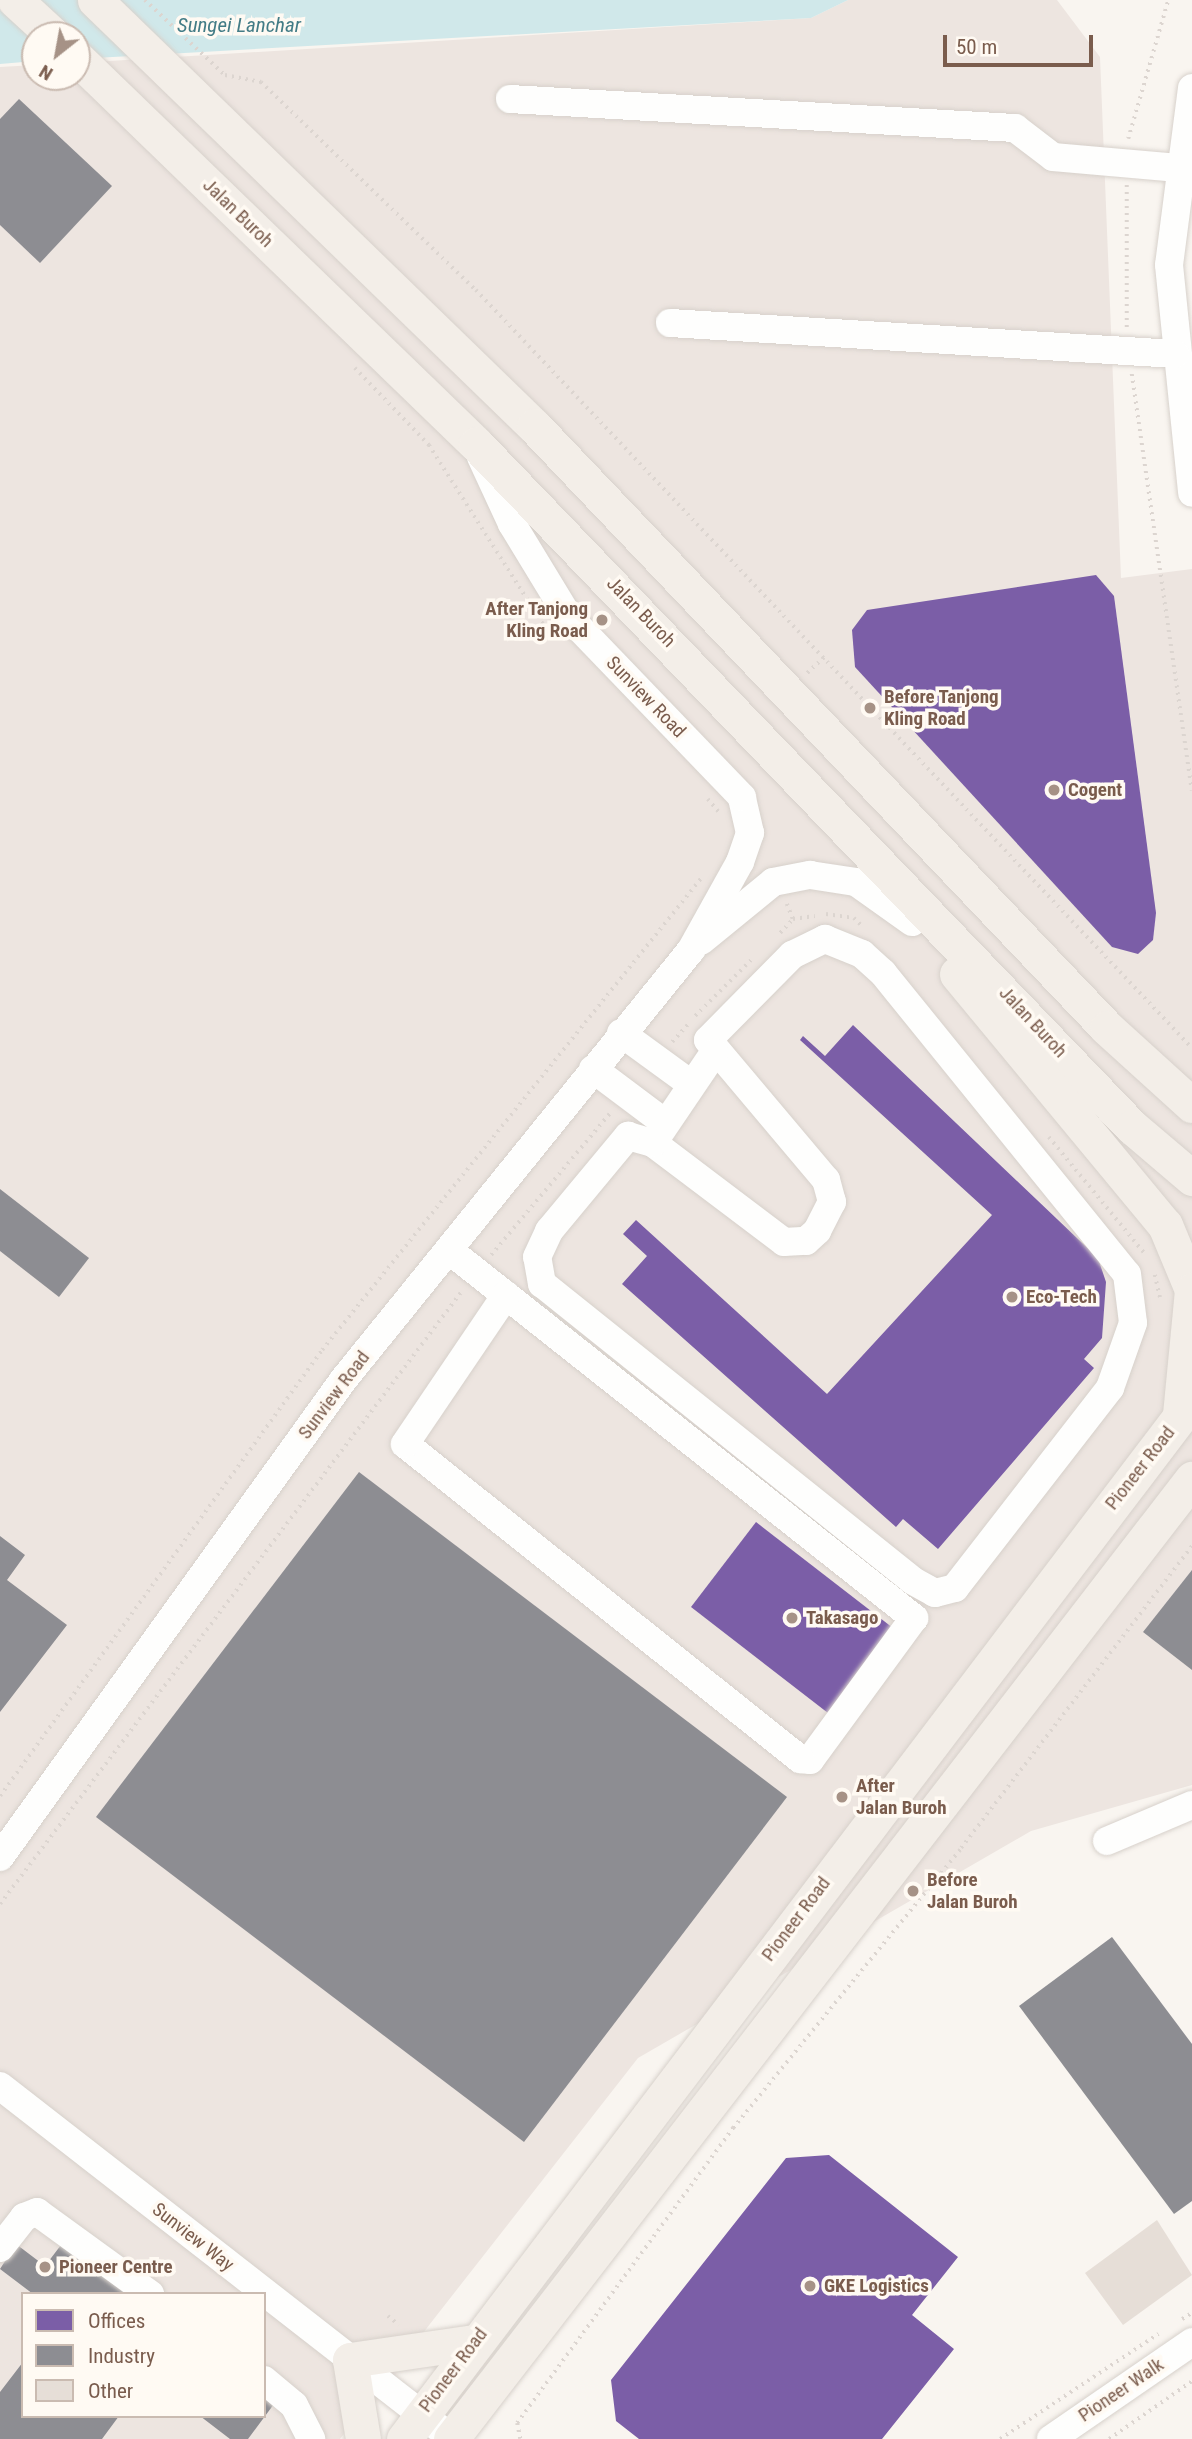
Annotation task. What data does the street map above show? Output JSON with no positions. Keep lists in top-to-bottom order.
{
  "streets": {
    "main road": ["Jalan Buroh", "Pioneer Road"],
    "street": ["Sunview Road", "Sunview Way", "Pioneer Walk"]
  },
  "crossings": [
    ["Jalan Buroh", "Sunview Road"],
    ["Pioneer Road", "Sunview Way"]
  ],
  "water": ["Sungei Lanchar"],
  "places": [
    "After Tanjong Kling Road",
    "Before Tanjong Kling Road",
    "Cogent",
    "Eco-Tech",
    "Takasago",
    "After Jalan Buroh",
    "Before Jalan Buroh",
    "Pioneer Centre",
    "GKE Logistics"
  ],
  "legend": ["Offices", "Industry", "Other"],
  "scale_bar": "50 m",
  "north": "bottom left"
}
